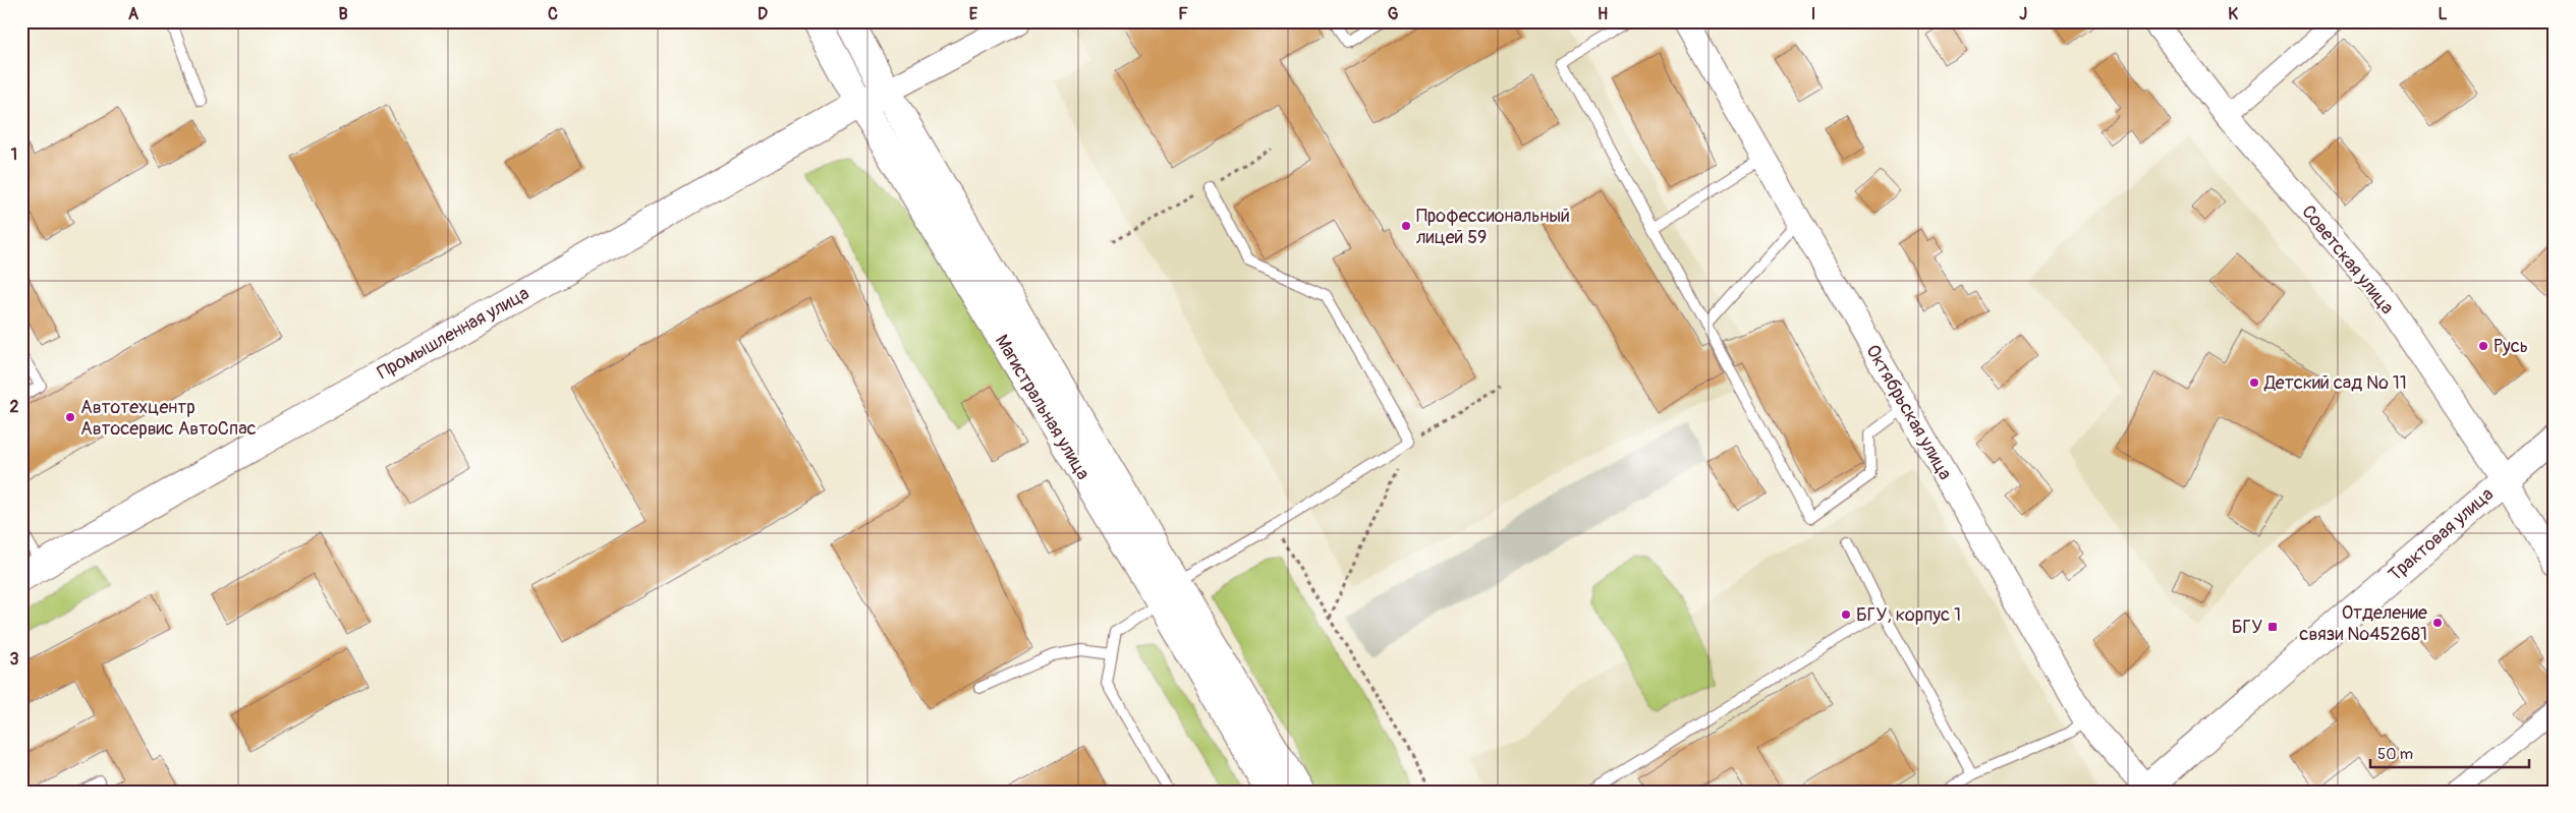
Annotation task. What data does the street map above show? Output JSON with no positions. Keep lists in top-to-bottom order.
{
  "streets": {
    "main road": ["Промышленная улица", "Магистральная улица", "Трактовая улица"],
    "street": ["Советская улица", "Октябрьская улица"]
  },
  "crossings": [
    ["Советская улица", "Трактовая улица"],
    ["Промышленная улица", "Магистральная улица"],
    ["Октябрьская улица", "Трактовая улица"]
  ],
  "places": {
    "other": [
      "Профессиональный лицей 59",
      "Русь",
      "Детский сад № 11",
      "Автотехцентр Автосервис АвтоСпас",
      "БГУ, корпус 1",
      "Отделение связи №452681"
    ],
    "transit": ["БГУ"]
  },
  "scale_bar": "50 m",
  "grid": {
    "columns": [
      "A",
      "B",
      "C",
      "D",
      "E",
      "F",
      "G",
      "H",
      "I",
      "J",
      "K",
      "L"
    ],
    "rows": ["1", "2", "3"]
  }
}
